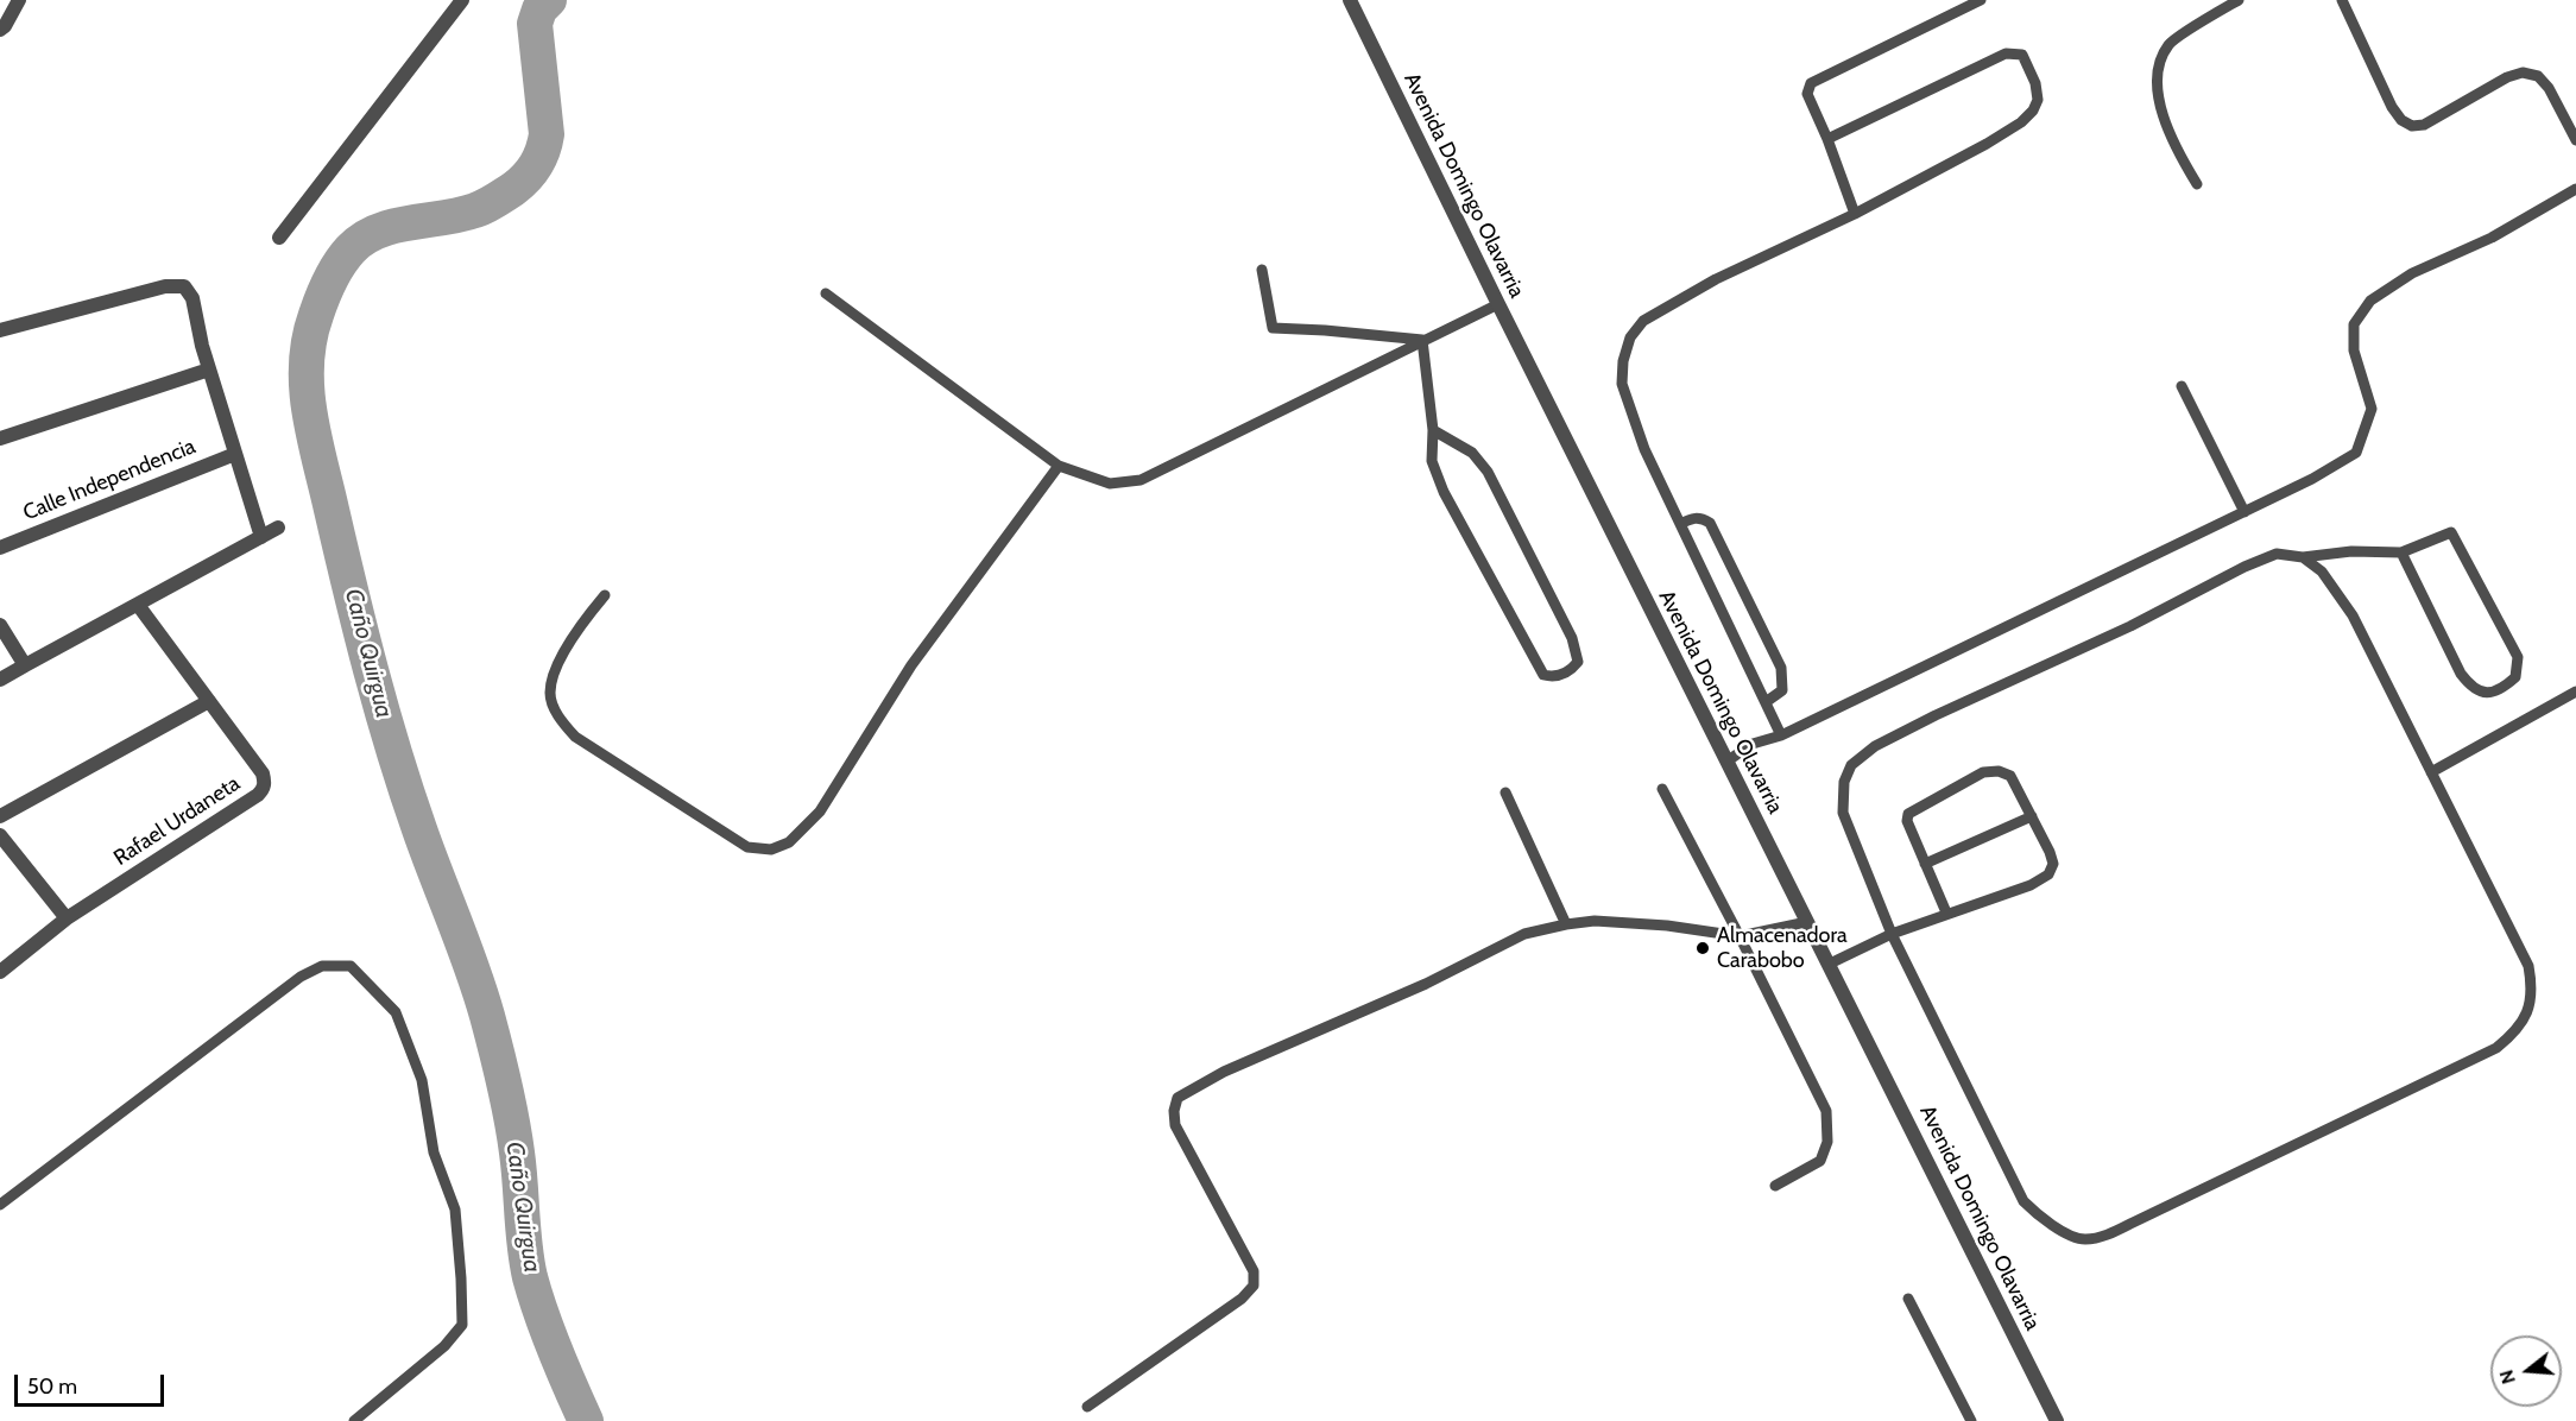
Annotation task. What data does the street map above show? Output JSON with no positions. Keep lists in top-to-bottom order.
{
  "streets": {
    "street": ["Avenida Domingo Olavarria", "Calle Independencia", "Rafael Urdaneta"]
  },
  "water": ["Caño Quirgua"],
  "places": ["Almacenadora Carabobo"],
  "scale_bar": "50 m",
  "north": "left"
}
